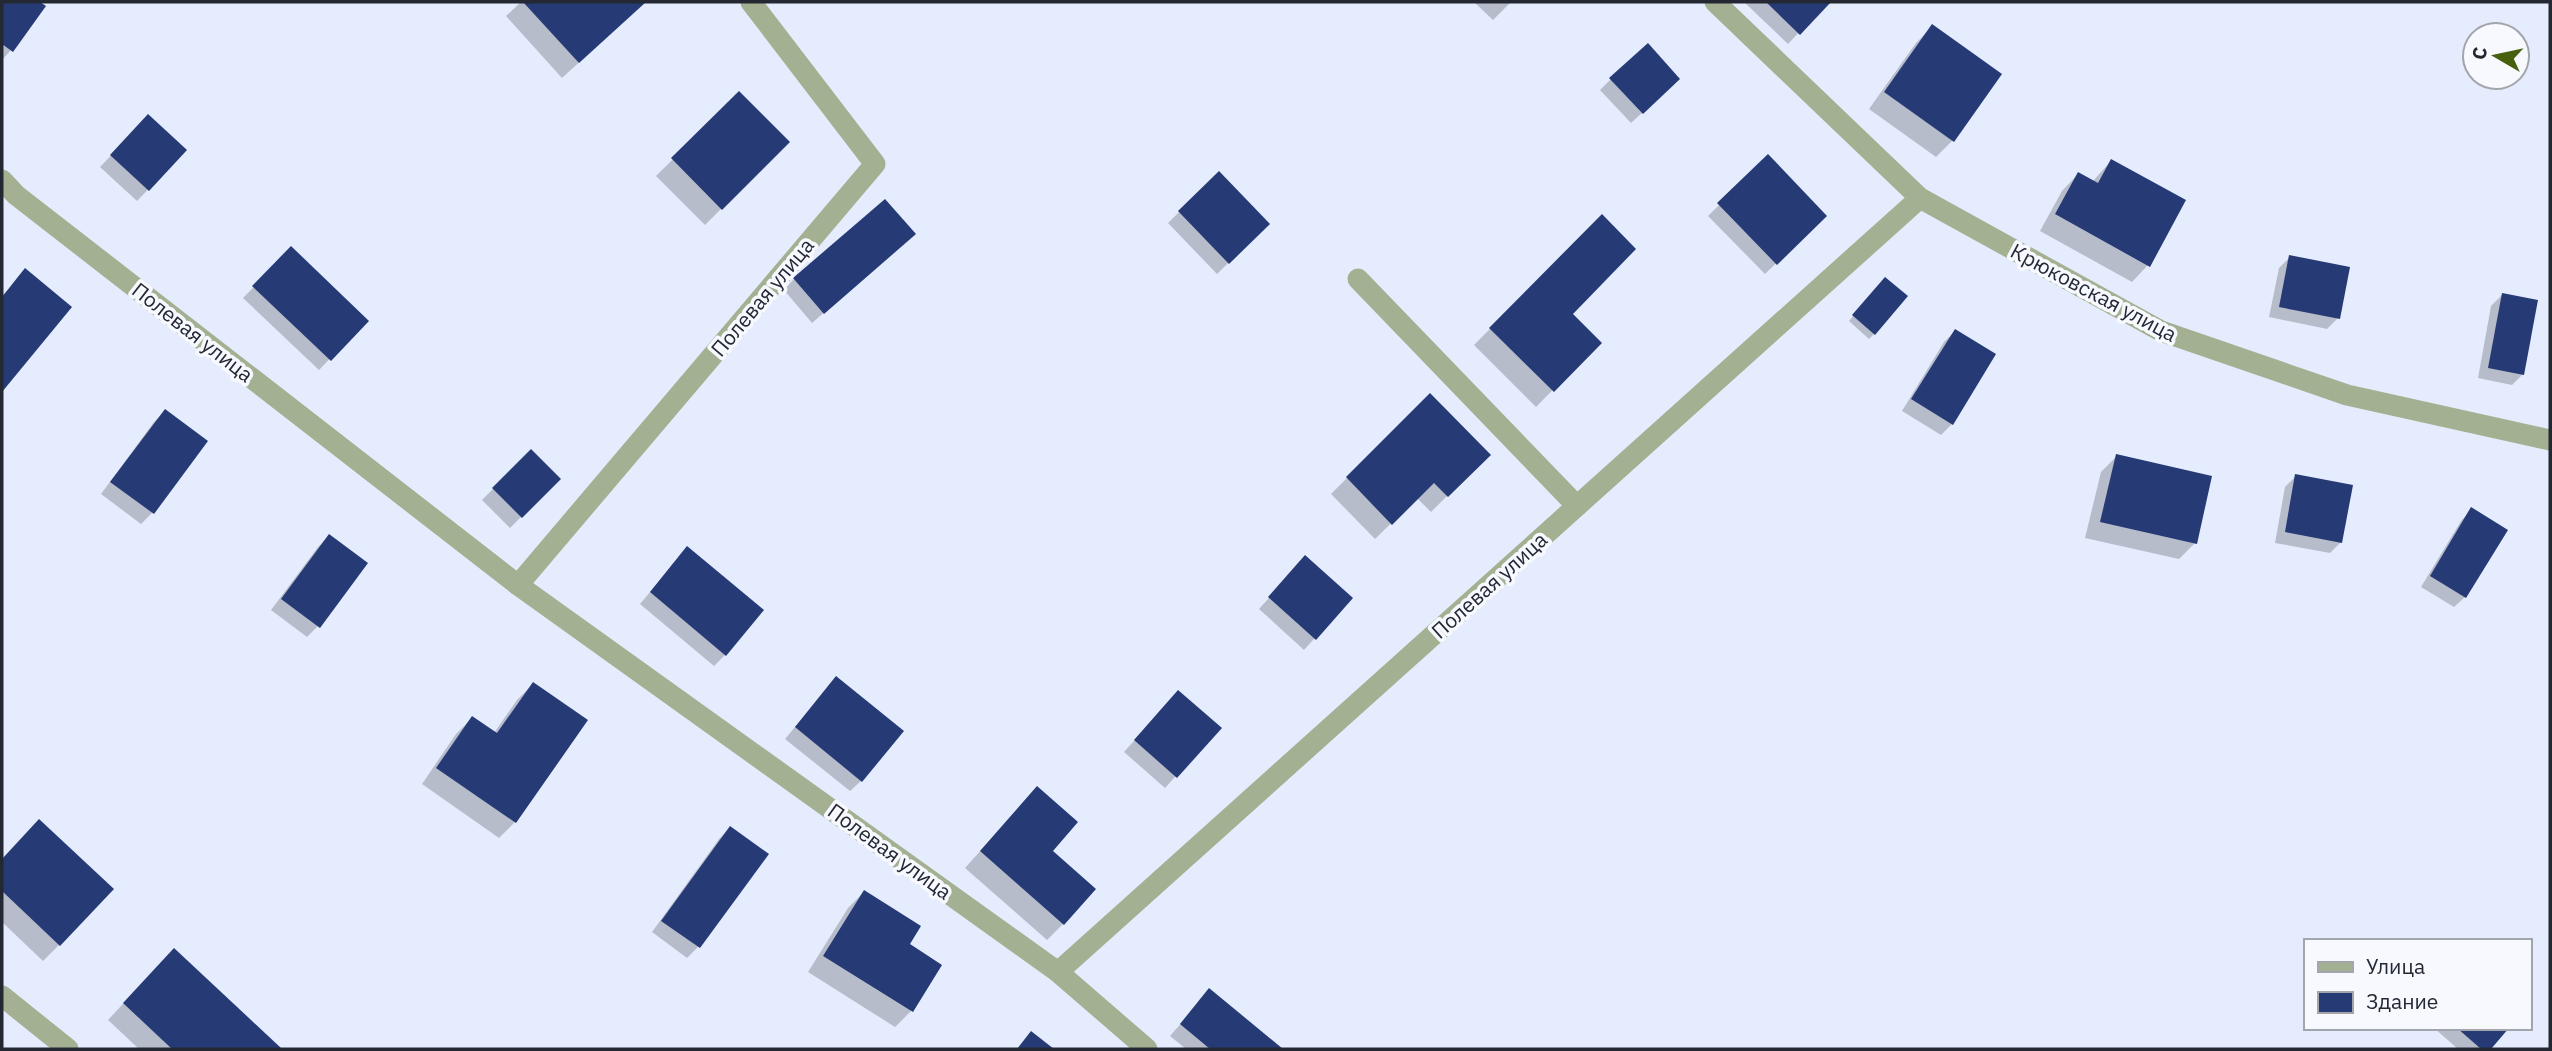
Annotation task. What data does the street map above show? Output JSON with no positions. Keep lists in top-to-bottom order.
{
  "streets": {
    "street": ["Крюковская улица", "Полевая улица"]
  },
  "crossings": [
    ["Крюковская улица", "Полевая улица"]
  ],
  "legend": ["Улица", "Здание"],
  "north": "left"
}
